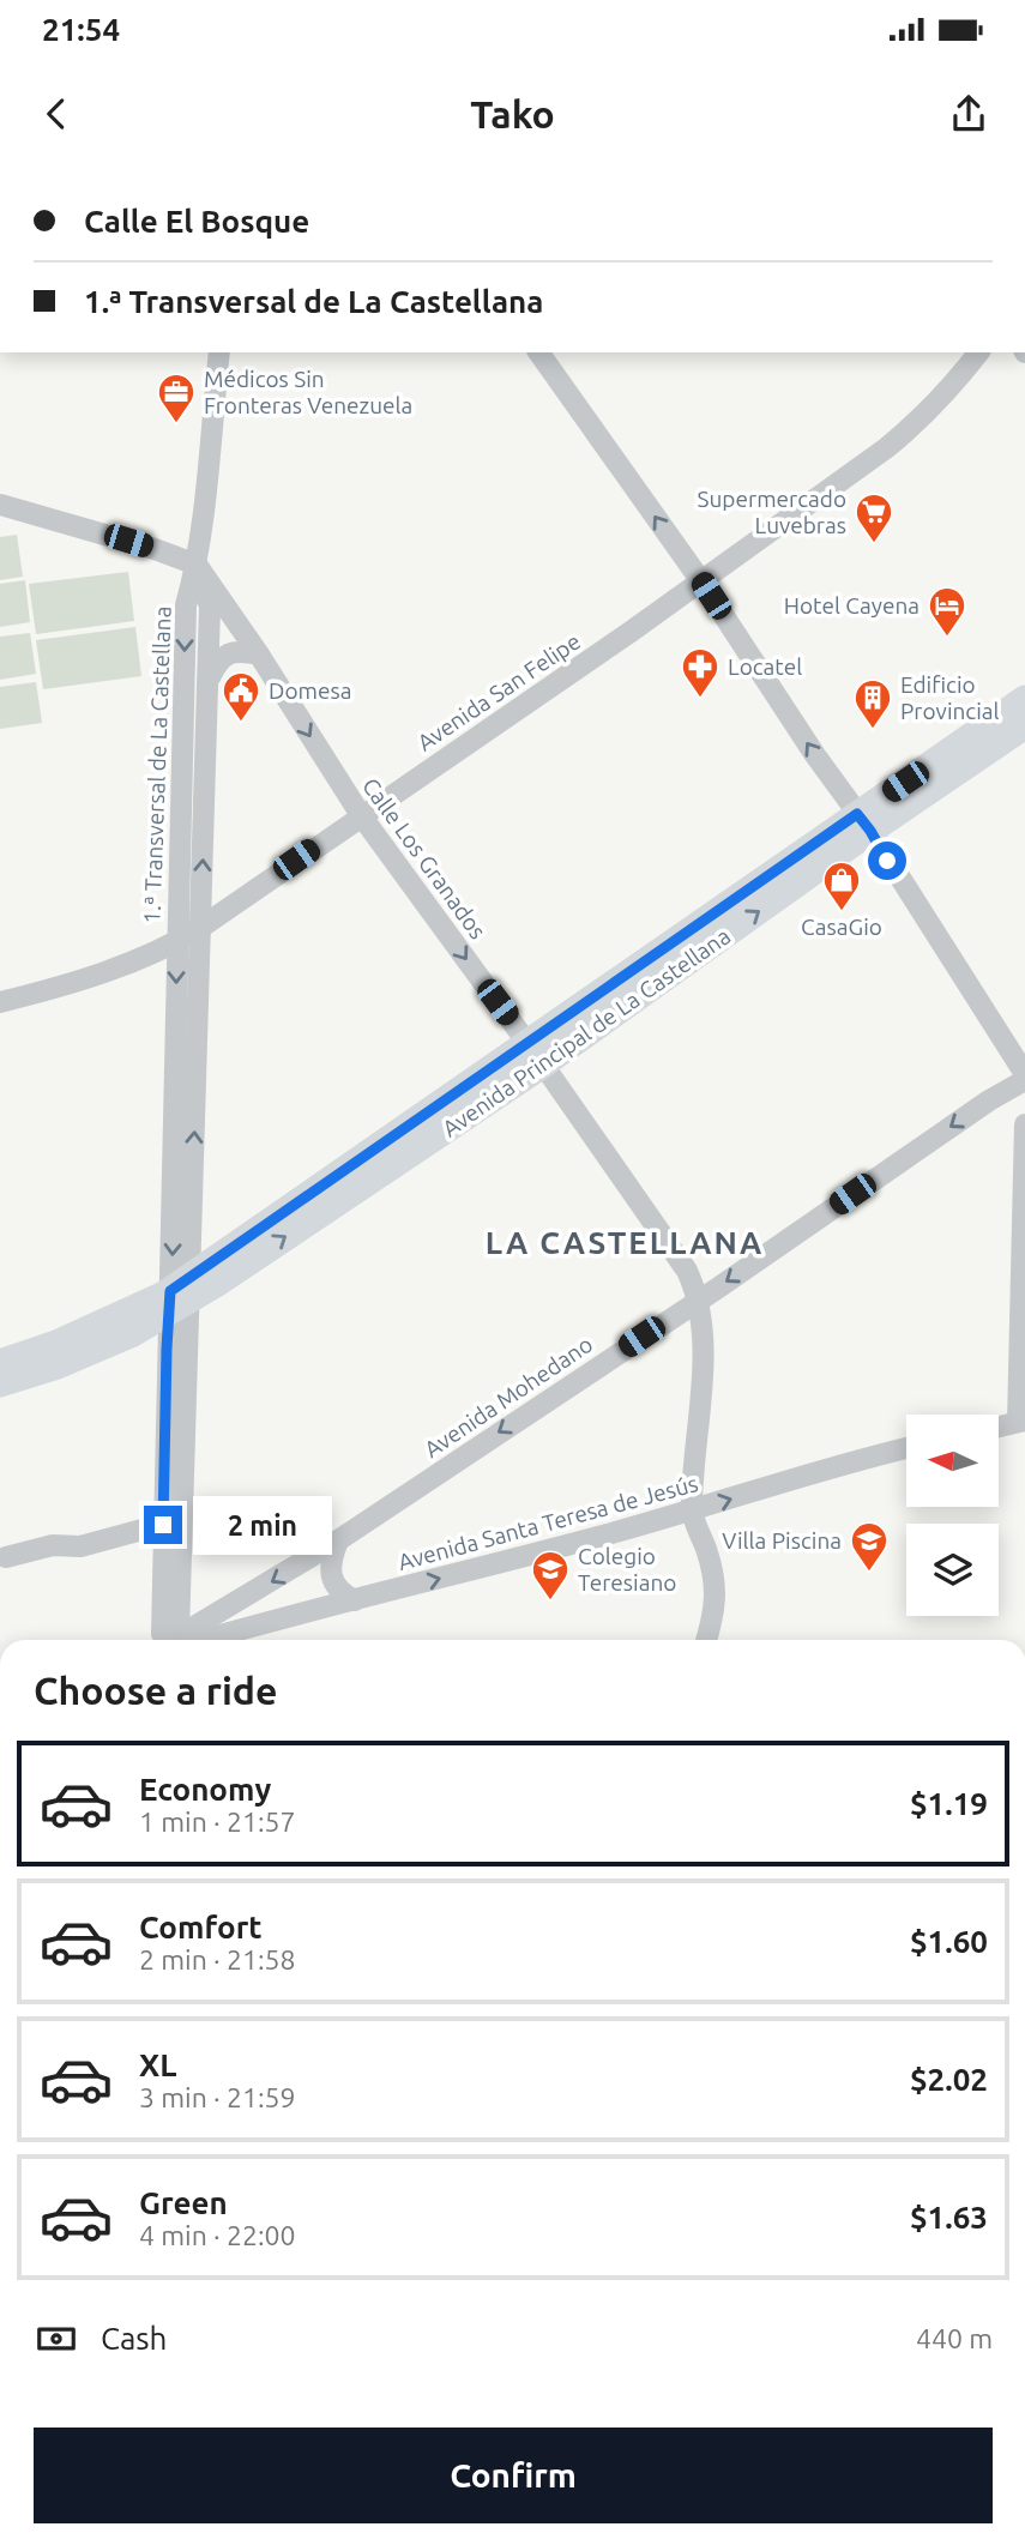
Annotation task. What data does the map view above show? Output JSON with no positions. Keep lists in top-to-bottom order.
{
  "streets": {
    "street": [
      "Avenida San Felipe",
      "1.ª Transversal de La Castellana",
      "Calle Los Granados",
      "Avenida Principal de La Castellana",
      "Avenida Mohedano",
      "Avenida Santa Teresa de Jesús"
    ]
  },
  "crossings": [
    ["Avenida San Felipe", "1.ª Transversal de La Castellana"],
    ["Avenida San Felipe", "Calle Los Granados"],
    ["1.ª Transversal de La Castellana", "Calle Los Granados"],
    ["1.ª Transversal de La Castellana", "Avenida Principal de La Castellana"],
    ["Calle Los Granados", "Avenida Principal de La Castellana"],
    ["Calle Los Granados", "Avenida Mohedano"],
    ["Calle Los Granados", "Avenida Santa Teresa de Jesús"]
  ],
  "one_way": ["Calle Los Granados", "Avenida Mohedano", "Avenida Santa Teresa de Jesús"],
  "districts": ["LA CASTELLANA"],
  "places": {
    "office": ["Médicos Sin Fronteras Venezuela"],
    "supermarket": ["Supermercado Luvebras"],
    "hotel": ["Hotel Cayena"],
    "pharmacy": ["Locatel"],
    "public building": ["Domesa"],
    "building": ["Edificio Provincial"],
    "shop": ["CasaGio"],
    "school or university": ["Villa Piscina", "Colegio Teresiano"]
  },
  "north": "left",
  "page": {
    "status": "21:54",
    "header": "Tako",
    "banner": ["Calle El Bosque", "1.ª Transversal de La Castellana"],
    "bubble": "2 min",
    "heading": "Choose a ride",
    "list": [
      {
        "name": "Economy",
        "note": "1 min · 21:57",
        "value": "$1.19"
      },
      {
        "name": "Comfort",
        "note": "2 min · 21:58",
        "value": "$1.60"
      },
      {
        "name": "XL",
        "note": "3 min · 21:59",
        "value": "$2.02"
      },
      {
        "name": "Green",
        "note": "4 min · 22:00",
        "value": "$1.63"
      }
    ],
    "pay": ["Cash", "440 m"],
    "buttons": "Confirm"
  }
}
